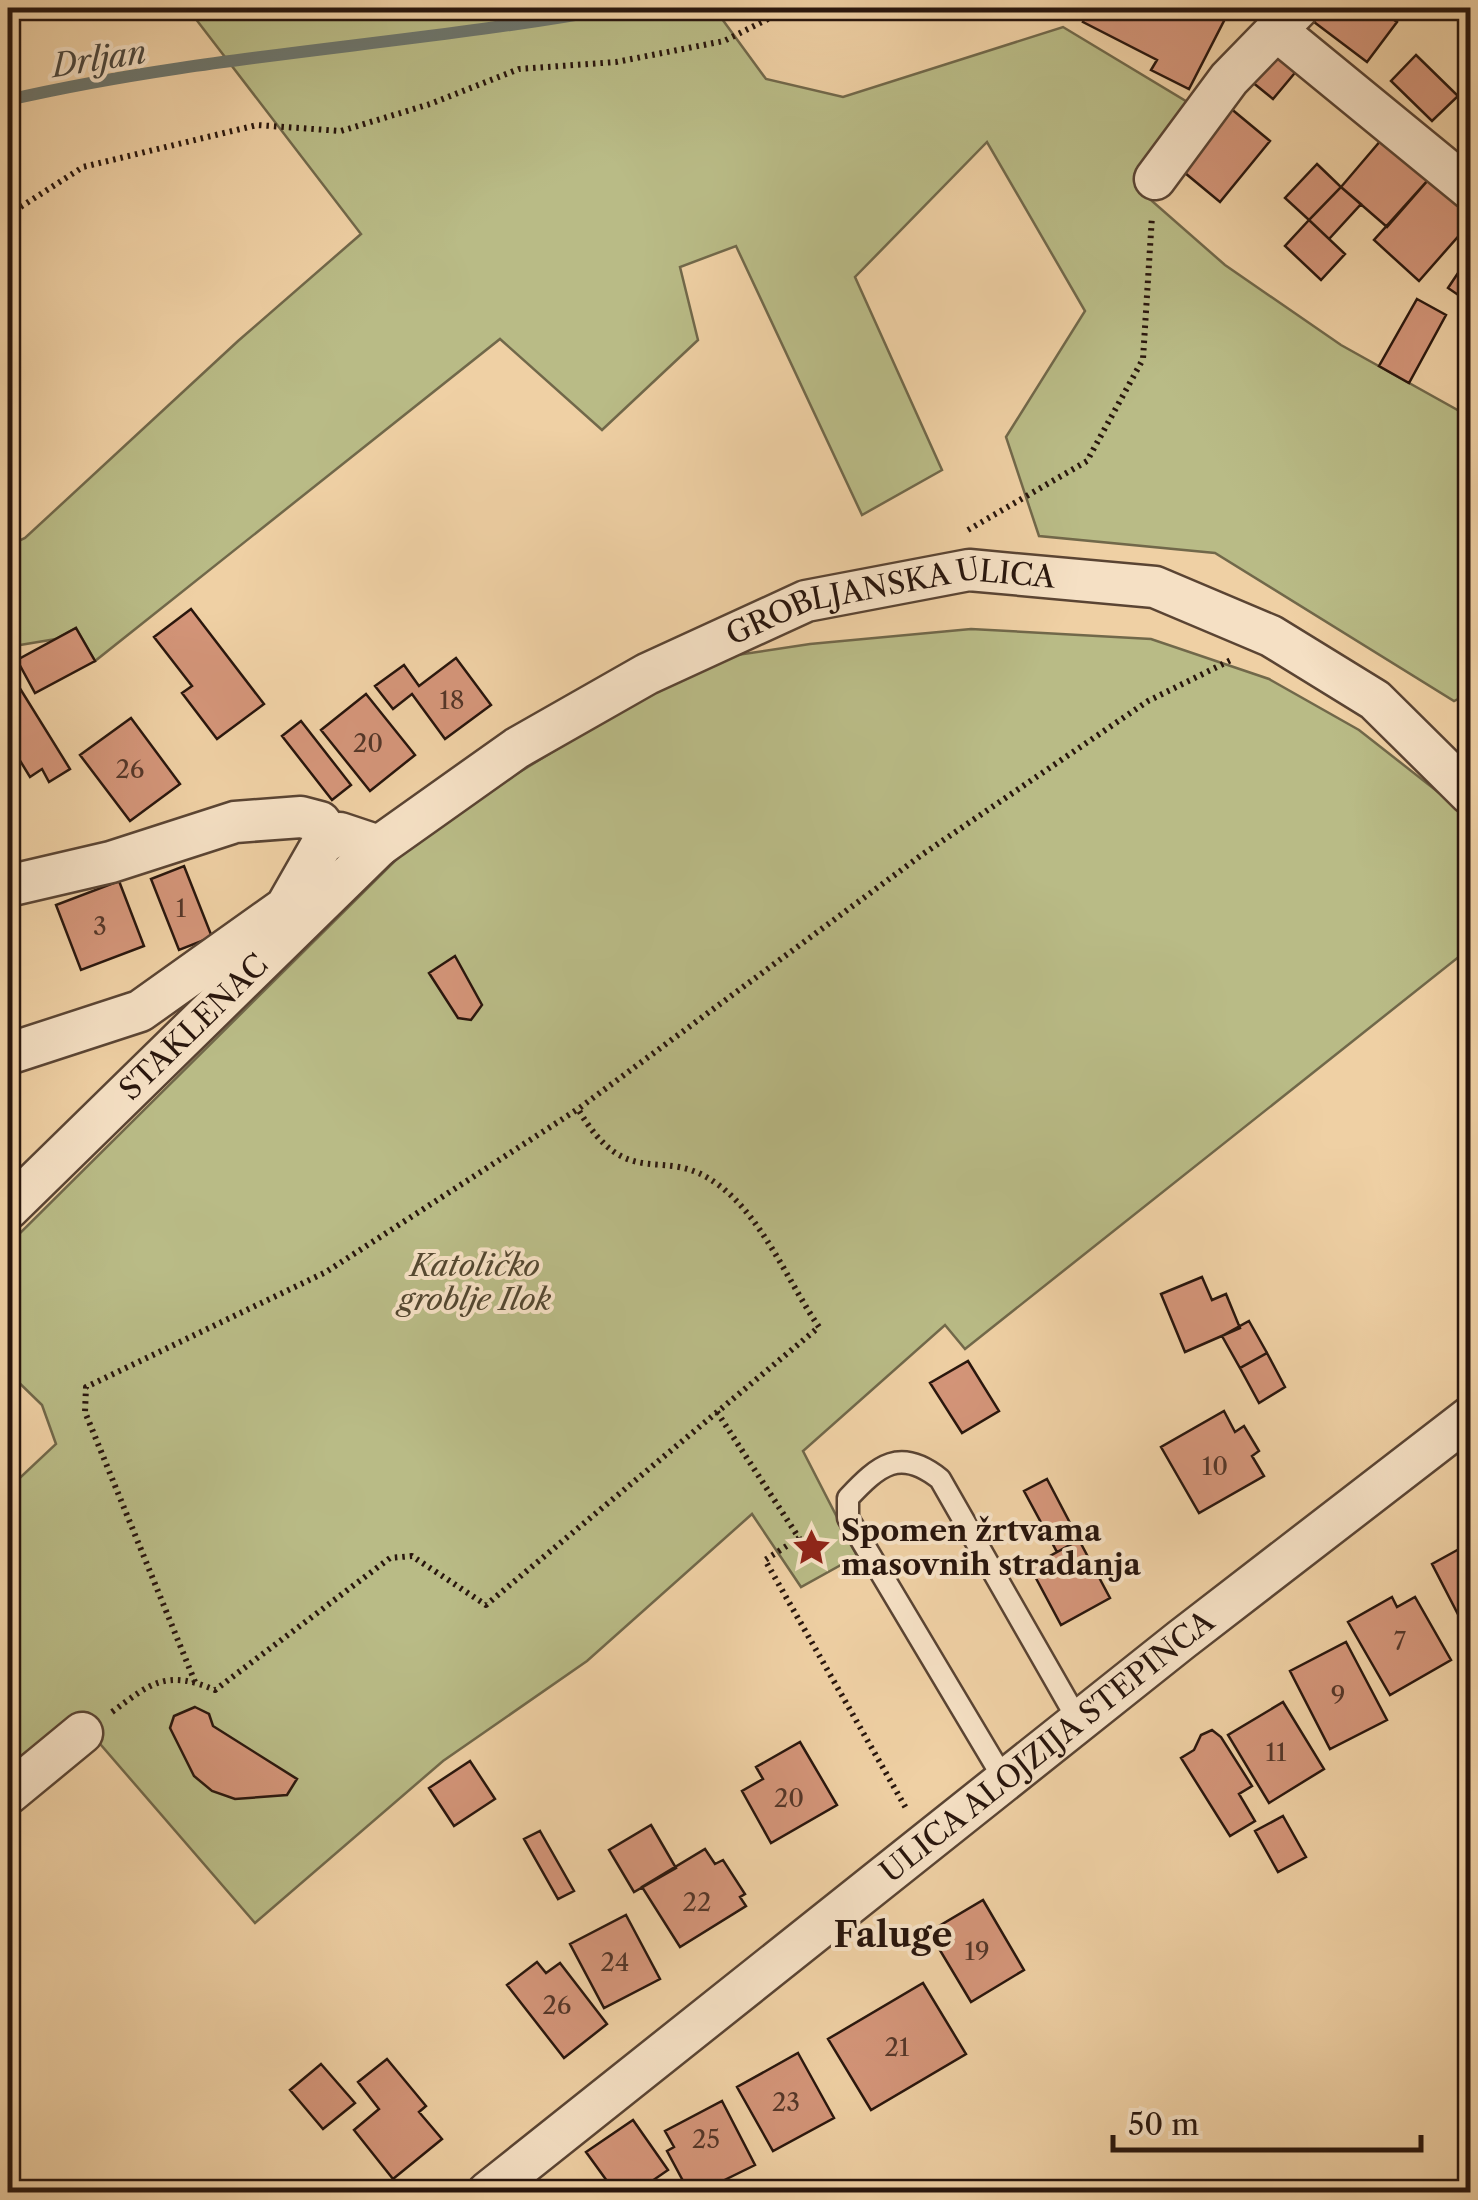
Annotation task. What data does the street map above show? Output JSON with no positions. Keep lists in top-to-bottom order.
{
  "streets": {
    "street": ["GROBLJANSKA ULICA", "STAKLENAC", "ULICA ALOJZIJA STEPINCA"]
  },
  "crossings": [
    ["GROBLJANSKA ULICA", "STAKLENAC"]
  ],
  "districts": ["Faluge"],
  "water": ["Drljan"],
  "parks": ["Katoličko groblje Ilok"],
  "places": {
    "place": ["Spomen žrtvama masovnih stradanja"]
  },
  "house_numbers": [
    "18",
    "20",
    "26",
    "1",
    "3",
    "10",
    "7",
    "9",
    "11",
    "20",
    "22",
    "19",
    "24",
    "26",
    "21",
    "23",
    "25"
  ],
  "scale_bar": "50 m"
}
